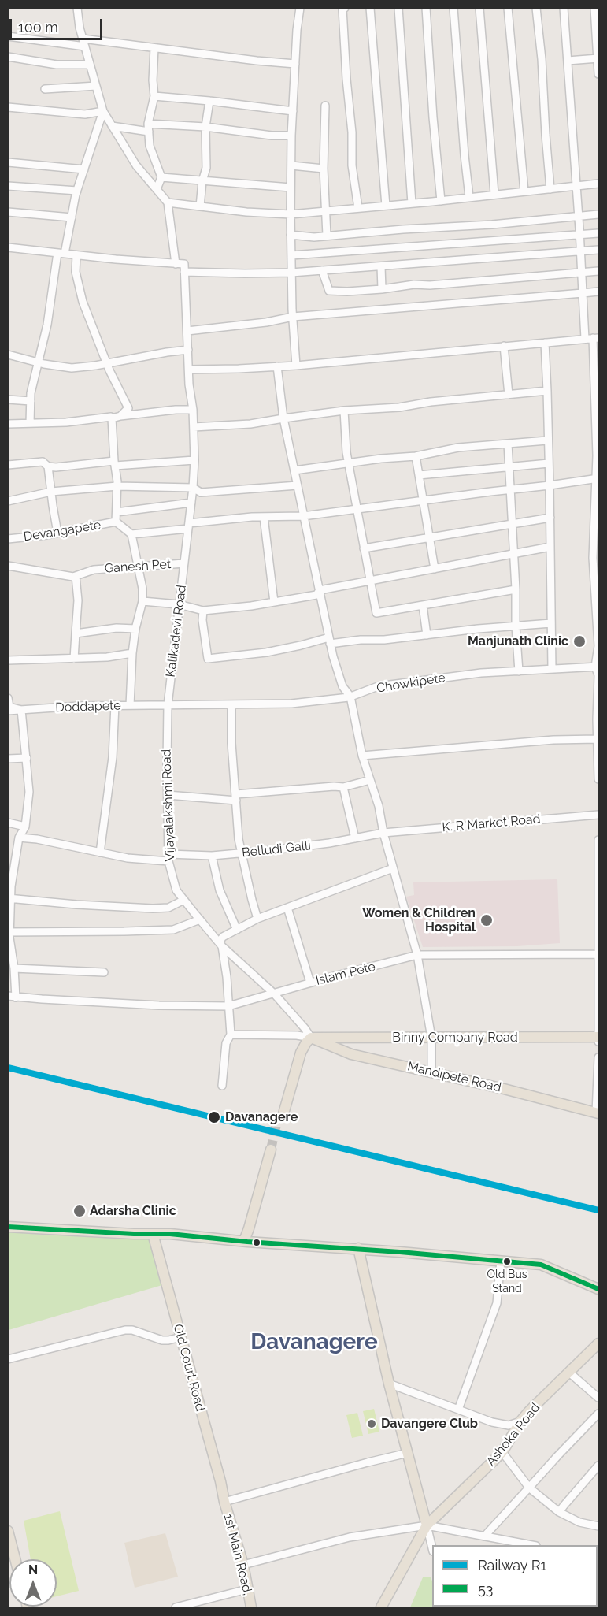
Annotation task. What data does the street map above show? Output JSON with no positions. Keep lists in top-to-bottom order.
{
  "streets": {
    "main road": [
      "Binny Company Road",
      "Mandipete Road",
      "Old Court Road",
      "Ashoka Road",
      "1st Main Road,"
    ],
    "street": [
      "Devangapete",
      "Ganesh Pet",
      "Kalikadevi Road",
      "Chowkipete",
      "Doddapete",
      "Vijayalakshmi Road",
      "K. R Market Road",
      "Belludi Galli",
      "Islam Pete"
    ]
  },
  "crossings": [
    ["Ganesh Pet", "Kalikadevi Road"],
    ["Kalikadevi Road", "Chowkipete"],
    ["Kalikadevi Road", "Doddapete"],
    ["Kalikadevi Road", "Vijayalakshmi Road"],
    ["Chowkipete", "Doddapete"],
    ["Chowkipete", "Vijayalakshmi Road"],
    ["Doddapete", "Vijayalakshmi Road"],
    ["Vijayalakshmi Road", "Belludi Galli"],
    ["Vijayalakshmi Road", "Islam Pete"],
    ["Vijayalakshmi Road", "Binny Company Road"],
    ["Vijayalakshmi Road", "Mandipete Road"],
    ["K. R Market Road", "Belludi Galli"],
    ["Binny Company Road", "Mandipete Road"],
    ["Old Court Road", "1st Main Road,"]
  ],
  "districts": ["Davanagere"],
  "places": [
    "Manjunath Clinic",
    "Women & Children Hospital",
    "Davanagere",
    "Adarsha Clinic",
    "Old Bus Stand",
    "Davangere Club"
  ],
  "lines": ["rail line R1", "transit line 53"],
  "legend": ["Railway R1", "53"],
  "scale_bar": "100 m",
  "north": "top"
}
